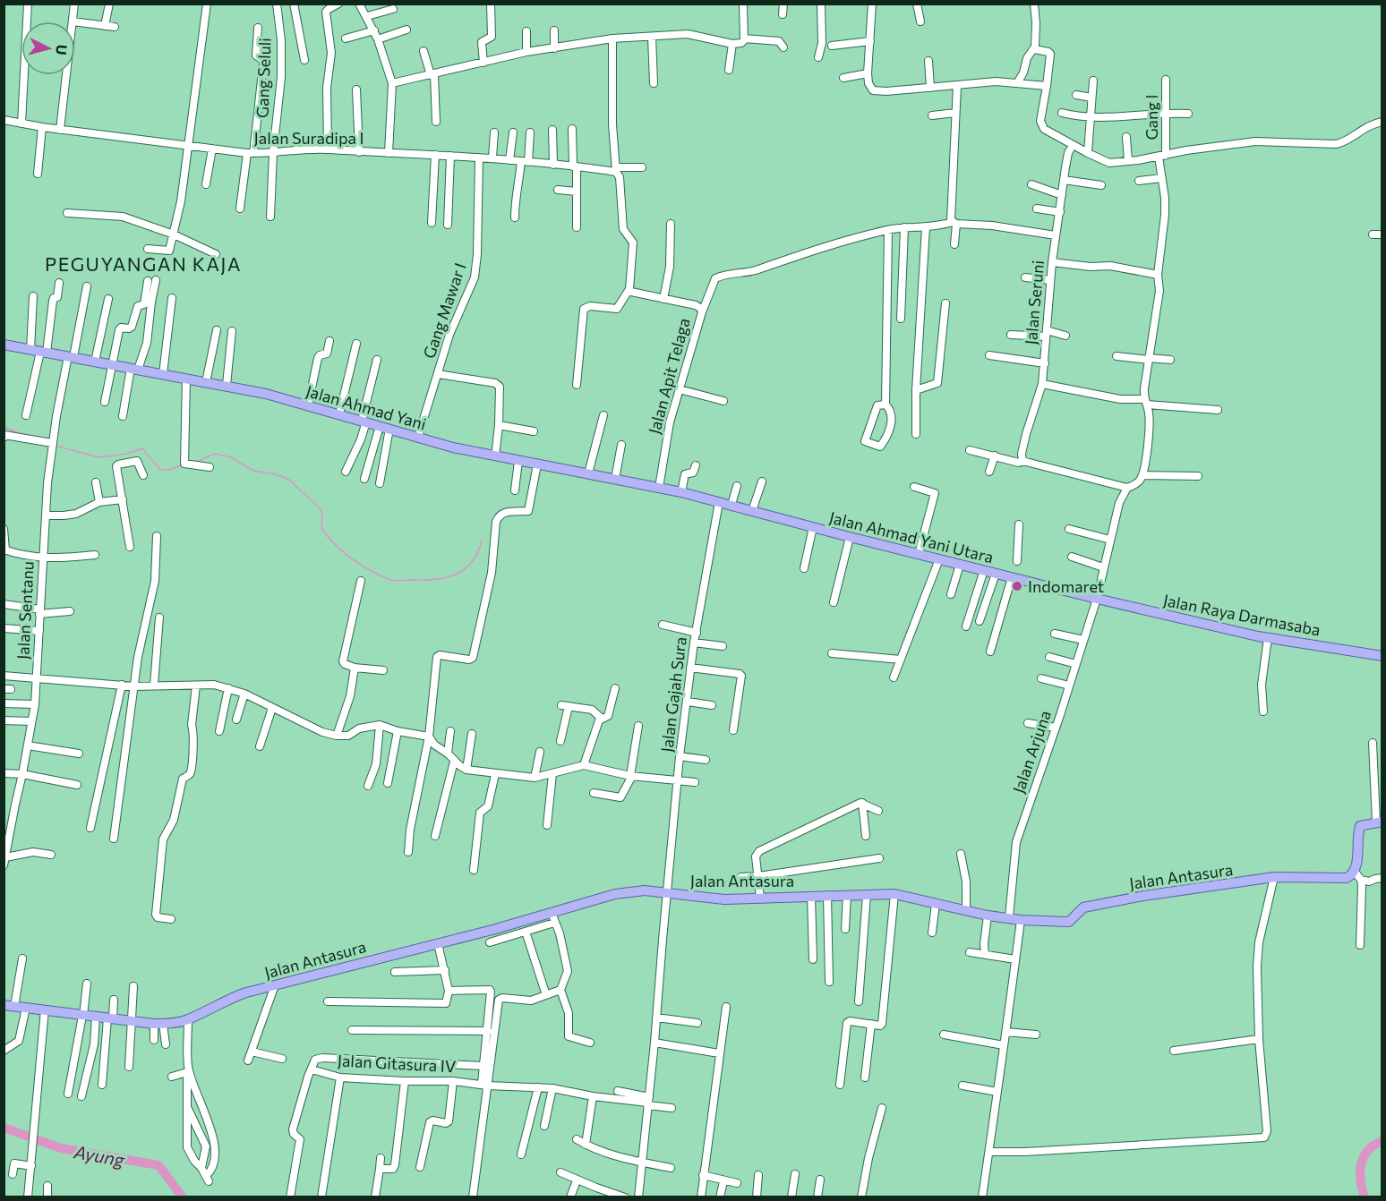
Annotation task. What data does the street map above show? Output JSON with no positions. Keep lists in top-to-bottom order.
{
  "streets": {
    "main road": [
      "Jalan Ahmad Yani",
      "Jalan Ahmad Yani Utara",
      "Jalan Raya Darmasaba",
      "Jalan Antasura"
    ],
    "street": [
      "Gang Seluli",
      "Gang I",
      "Jalan Suradipa I",
      "Jalan Seruni",
      "Gang Mawar I",
      "Jalan Apit Telaga",
      "Jalan Sentanu",
      "Jalan Gajah Sura",
      "Jalan Arjuna",
      "Jalan Gitasura IV"
    ]
  },
  "crossings": [
    ["Gang Seluli", "Jalan Suradipa I"],
    ["Jalan Suradipa I", "Gang Mawar I"],
    ["Gang Mawar I", "Jalan Ahmad Yani"],
    ["Jalan Apit Telaga", "Jalan Ahmad Yani"],
    ["Jalan Ahmad Yani", "Jalan Ahmad Yani Utara"],
    ["Jalan Ahmad Yani", "Jalan Sentanu"],
    ["Jalan Ahmad Yani", "Jalan Gajah Sura"],
    ["Jalan Ahmad Yani Utara", "Jalan Raya Darmasaba"],
    ["Jalan Ahmad Yani Utara", "Jalan Gajah Sura"],
    ["Jalan Ahmad Yani Utara", "Jalan Arjuna"],
    ["Jalan Raya Darmasaba", "Jalan Arjuna"],
    ["Jalan Gajah Sura", "Jalan Antasura"],
    ["Jalan Gajah Sura", "Jalan Gitasura IV"],
    ["Jalan Arjuna", "Jalan Antasura"]
  ],
  "districts": ["PEGUYANGAN KAJA"],
  "water": ["Ayung"],
  "places": ["Indomaret"],
  "north": "right"
}
